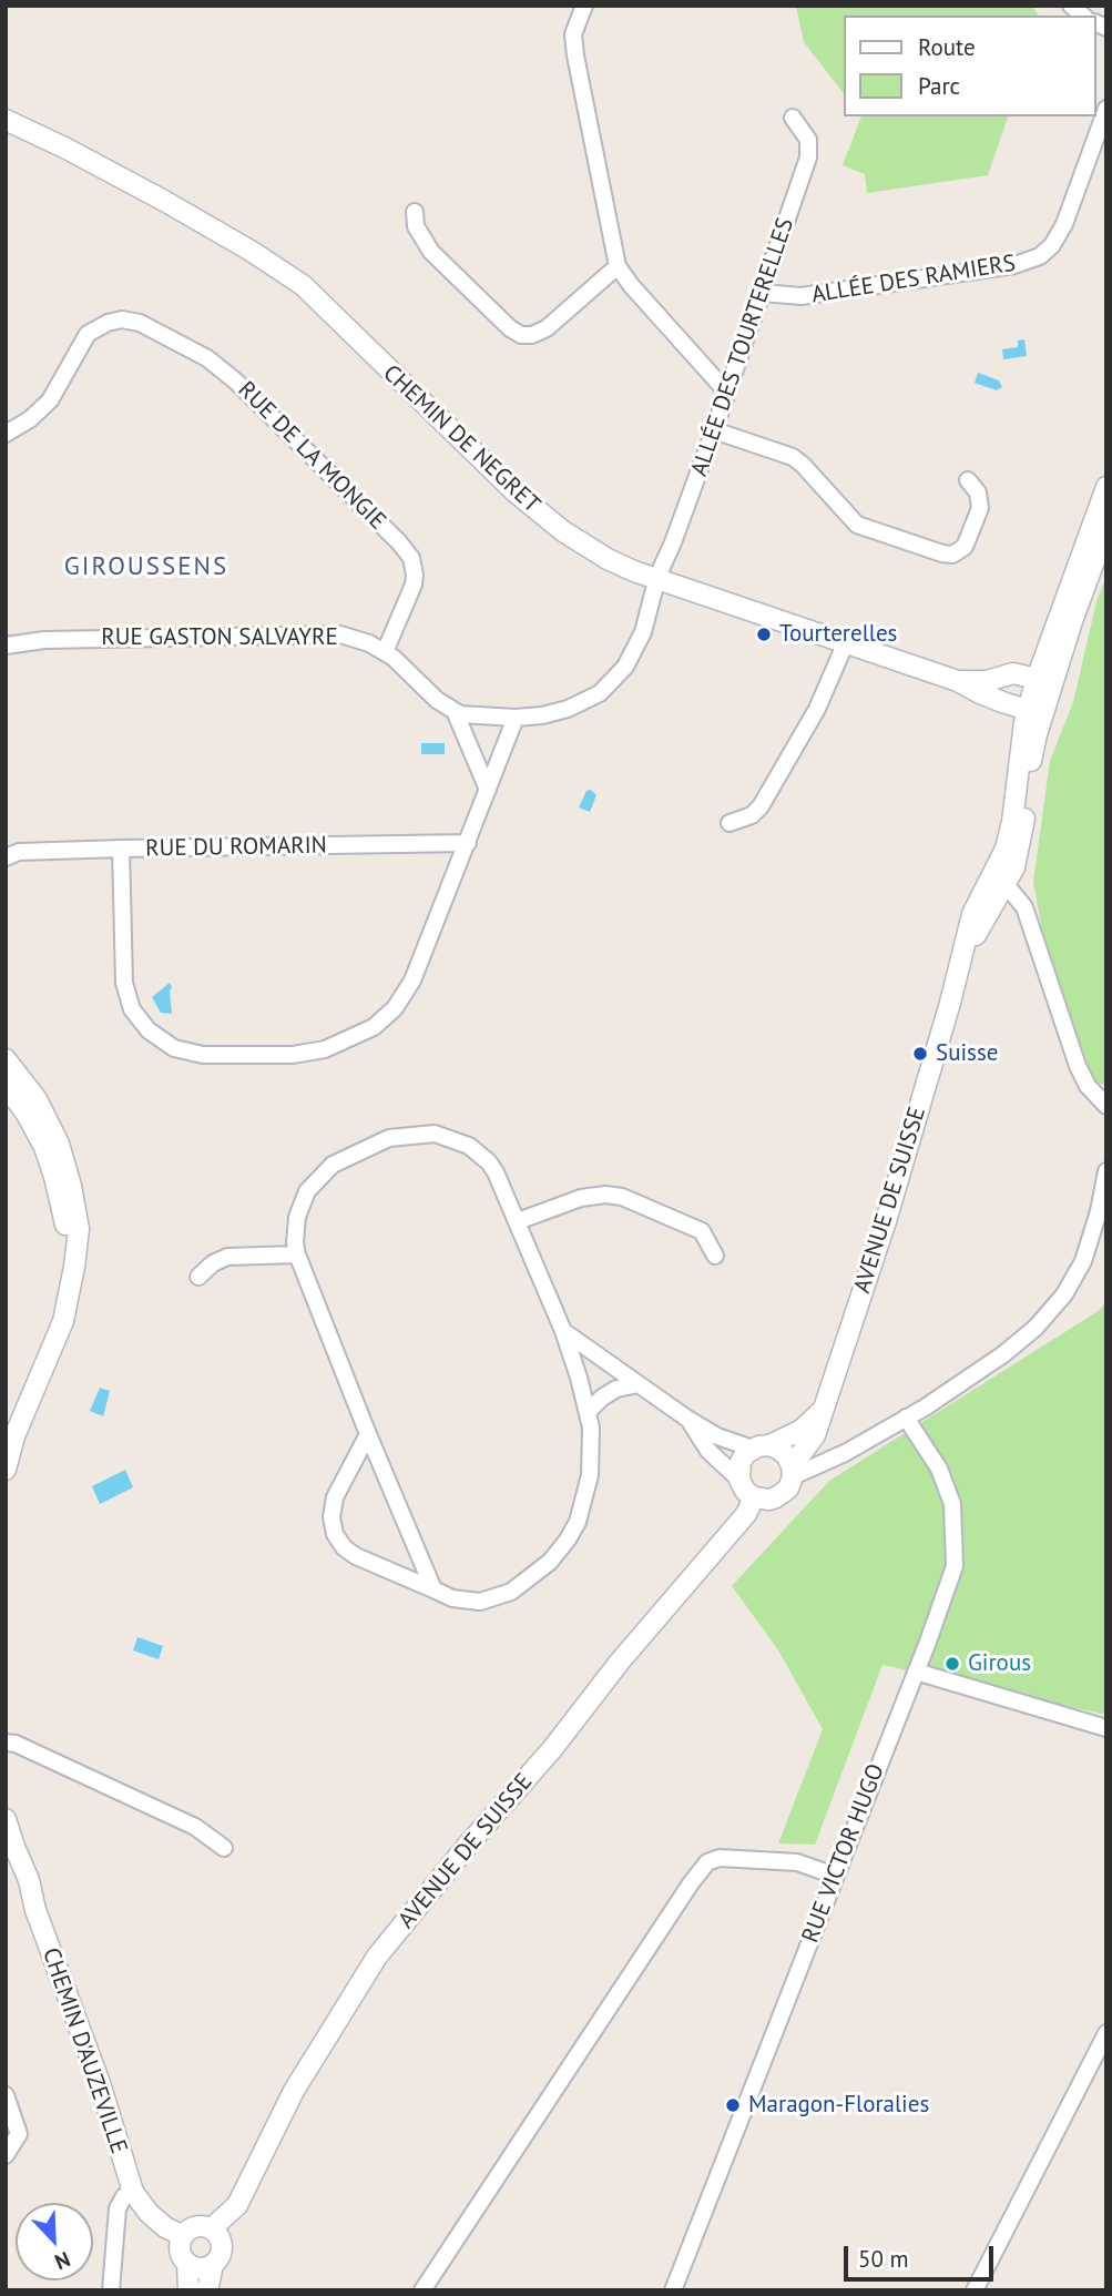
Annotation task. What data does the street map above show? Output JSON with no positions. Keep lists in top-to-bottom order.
{
  "streets": {
    "street": [
      "ALLÉE DES RAMIERS",
      "ALLÉE DES TOURTERELLES",
      "CHEMIN DE NEGRET",
      "RUE DE LA MONGIE",
      "RUE GASTON SALVAYRE",
      "RUE DU ROMARIN",
      "AVENUE DE SUISSE",
      "RUE VICTOR HUGO",
      "CHEMIN D'AUZEVILLE"
    ]
  },
  "crossings": [
    ["ALLÉE DES RAMIERS", "ALLÉE DES TOURTERELLES"],
    ["ALLÉE DES TOURTERELLES", "CHEMIN DE NEGRET"],
    ["ALLÉE DES TOURTERELLES", "RUE GASTON SALVAYRE"],
    ["CHEMIN DE NEGRET", "AVENUE DE SUISSE"],
    ["RUE DE LA MONGIE", "RUE GASTON SALVAYRE"],
    ["AVENUE DE SUISSE", "CHEMIN D'AUZEVILLE"]
  ],
  "districts": ["GIROUSSENS"],
  "places": [
    "Tourterelles",
    "Suisse",
    "Girous",
    "Maragon-Floralies"
  ],
  "legend": ["Route", "Parc"],
  "scale_bar": "50 m",
  "north": "bottom right"
}
